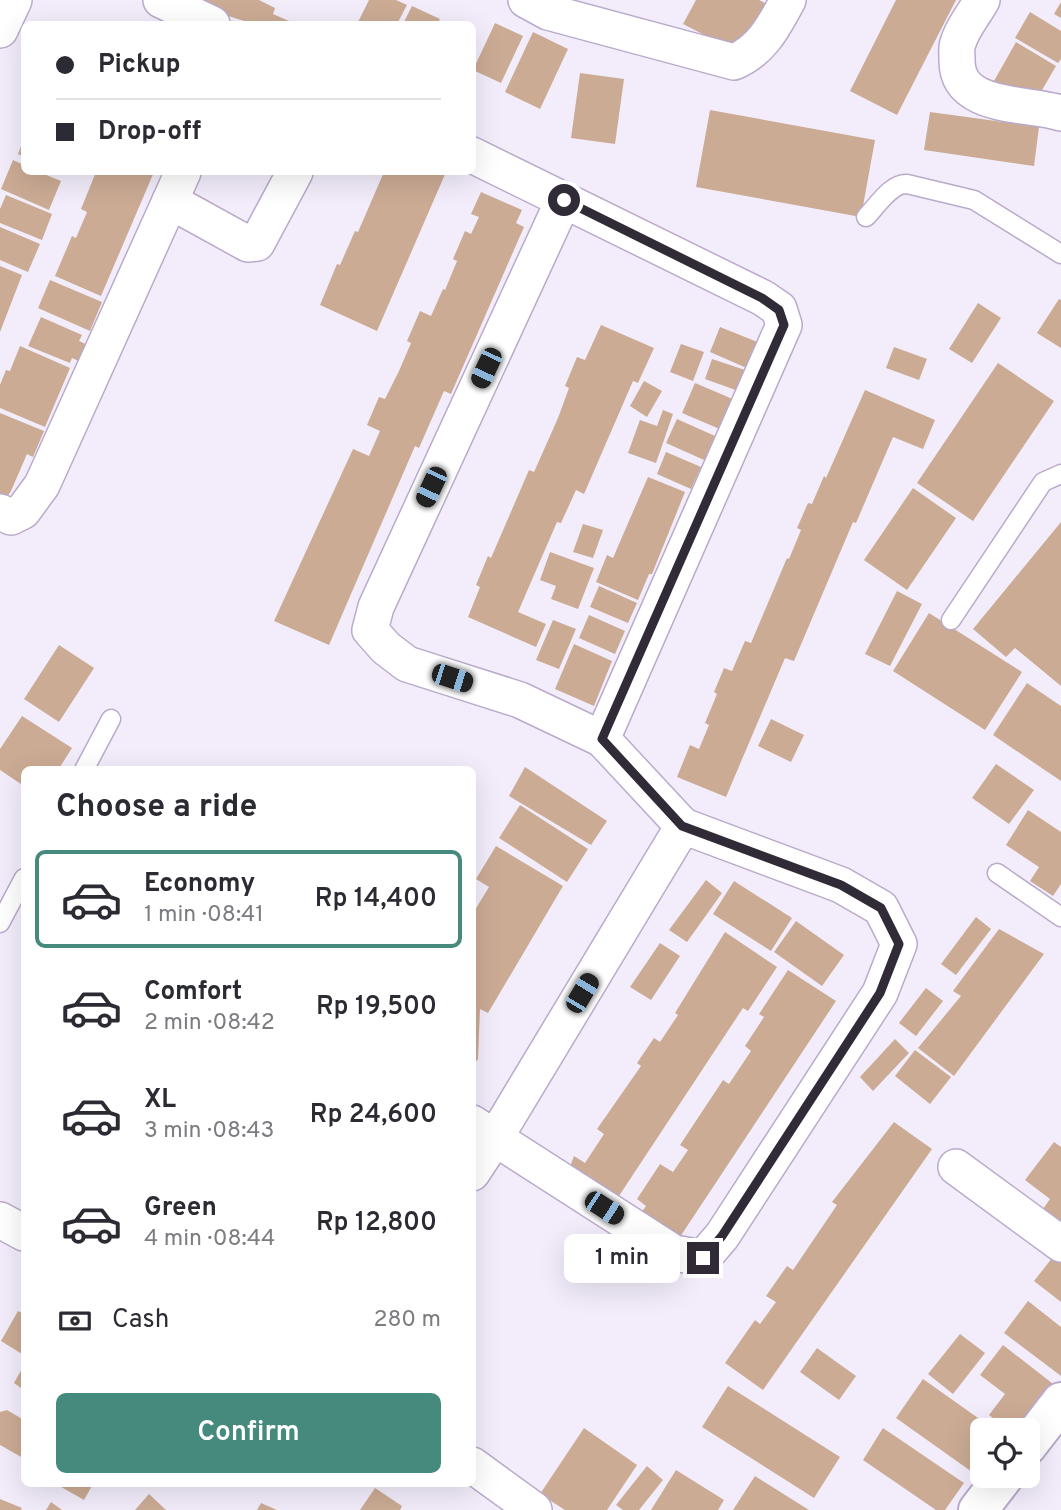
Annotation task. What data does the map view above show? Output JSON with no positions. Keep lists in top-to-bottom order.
{
  "page": {
    "banner": ["Pickup", "Drop-off"],
    "heading": "Choose a ride",
    "list": [
      {
        "name": "Economy",
        "note": "1 min · 08:41",
        "value": "Rp 14,400"
      },
      {
        "name": "Comfort",
        "note": "2 min · 08:42",
        "value": "Rp 19,500"
      },
      {
        "name": "XL",
        "note": "3 min · 08:43",
        "value": "Rp 24,600"
      },
      {
        "name": "Green",
        "note": "4 min · 08:44",
        "value": "Rp 12,800"
      }
    ],
    "bubble": "1 min",
    "pay": ["Cash", "280 m"],
    "buttons": "Confirm"
  }
}
